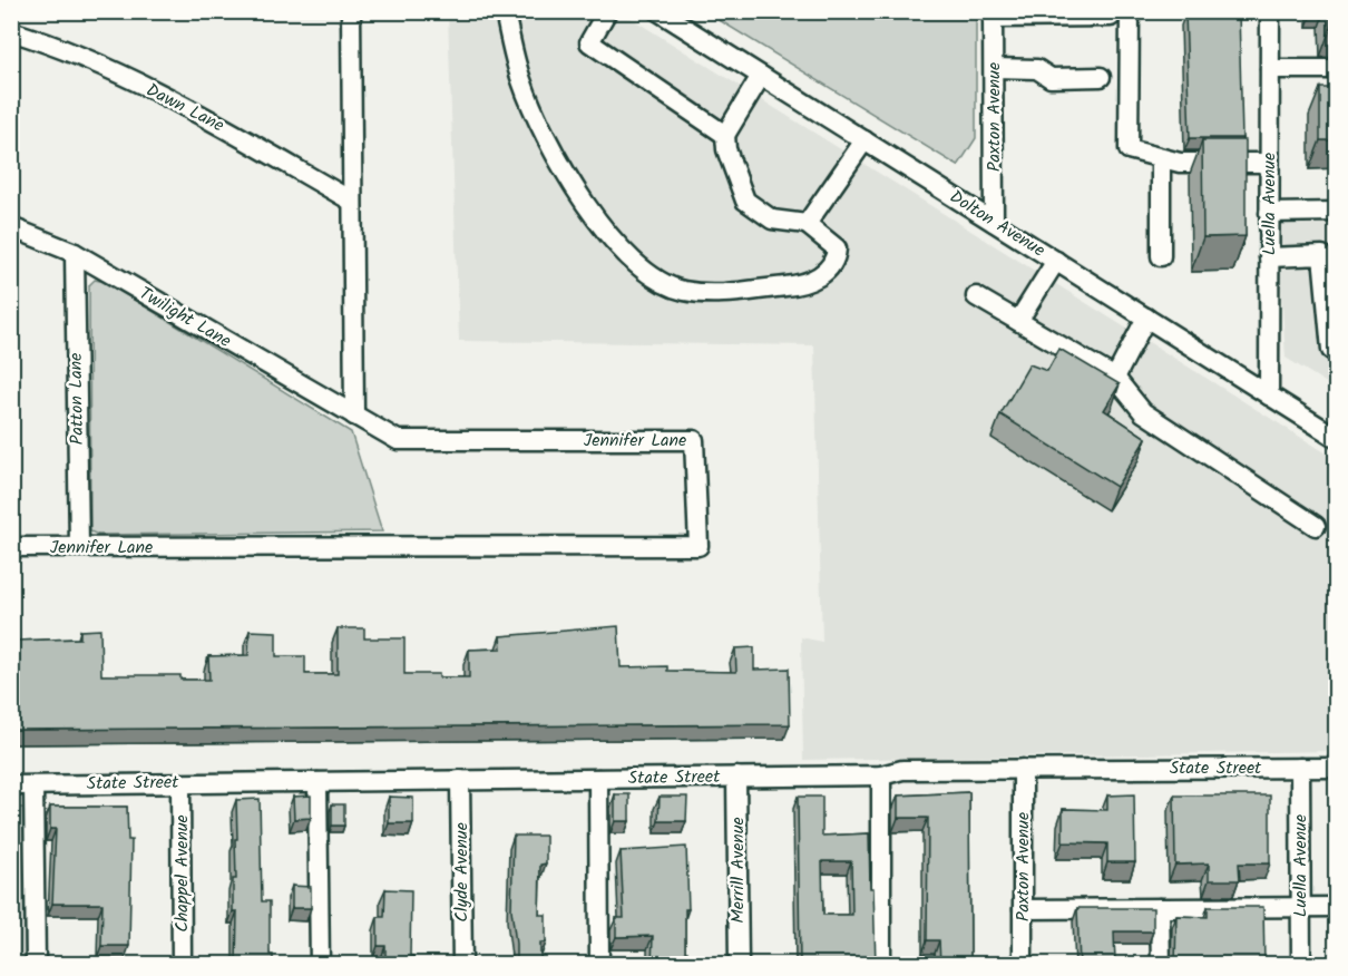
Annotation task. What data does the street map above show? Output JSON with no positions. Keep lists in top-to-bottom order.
{
  "streets": {
    "street": [
      "Dawn Lane",
      "Paxton Avenue",
      "Luella Avenue",
      "Dolton Avenue",
      "Twilight Lane",
      "Patton Lane",
      "Jennifer Lane",
      "State Street",
      "Merrill Avenue",
      "Clyde Avenue",
      "Chappel Avenue"
    ]
  },
  "crossings": [
    ["Paxton Avenue", "Dolton Avenue"],
    ["Paxton Avenue", "State Street"],
    ["Luella Avenue", "Dolton Avenue"],
    ["Luella Avenue", "State Street"],
    ["Twilight Lane", "Patton Lane"],
    ["Twilight Lane", "Jennifer Lane"],
    ["Patton Lane", "Jennifer Lane"],
    ["State Street", "Merrill Avenue"],
    ["State Street", "Clyde Avenue"],
    ["State Street", "Chappel Avenue"]
  ]
}
